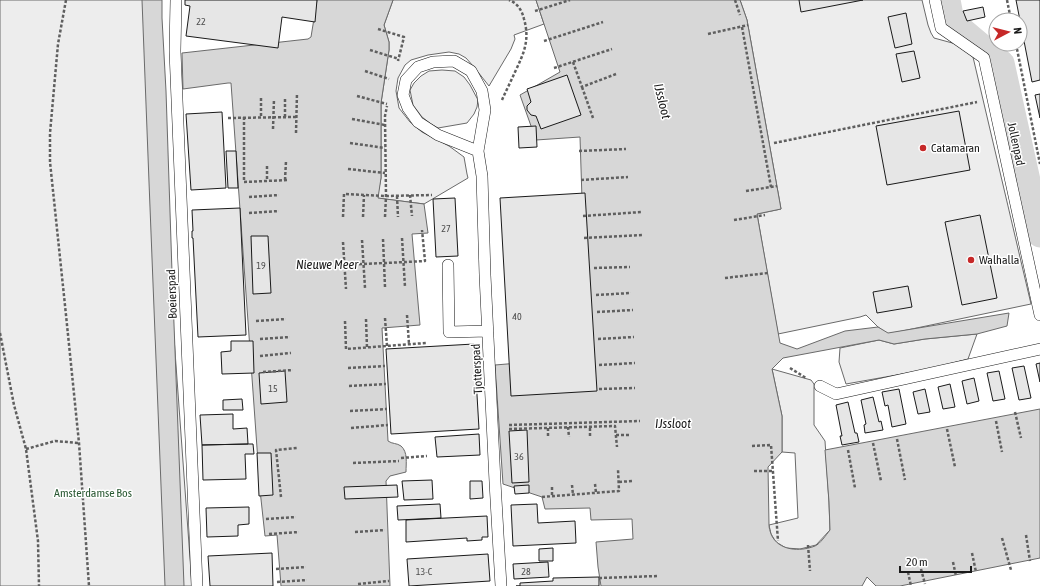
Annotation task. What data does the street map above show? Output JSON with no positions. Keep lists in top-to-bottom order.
{
  "streets": {
    "lane": ["Jollenpad", "Boeierspad", "Tjotterspad"]
  },
  "water": ["IJssloot", "Nieuwe Meer"],
  "parks": ["Amsterdamse Bos"],
  "places": ["Catamaran", "Walhalla"],
  "house_numbers": [
    "22",
    "27",
    "19",
    "40",
    "15",
    "36",
    "13-C",
    "28"
  ],
  "scale_bar": "20 m",
  "north": "right"
}
